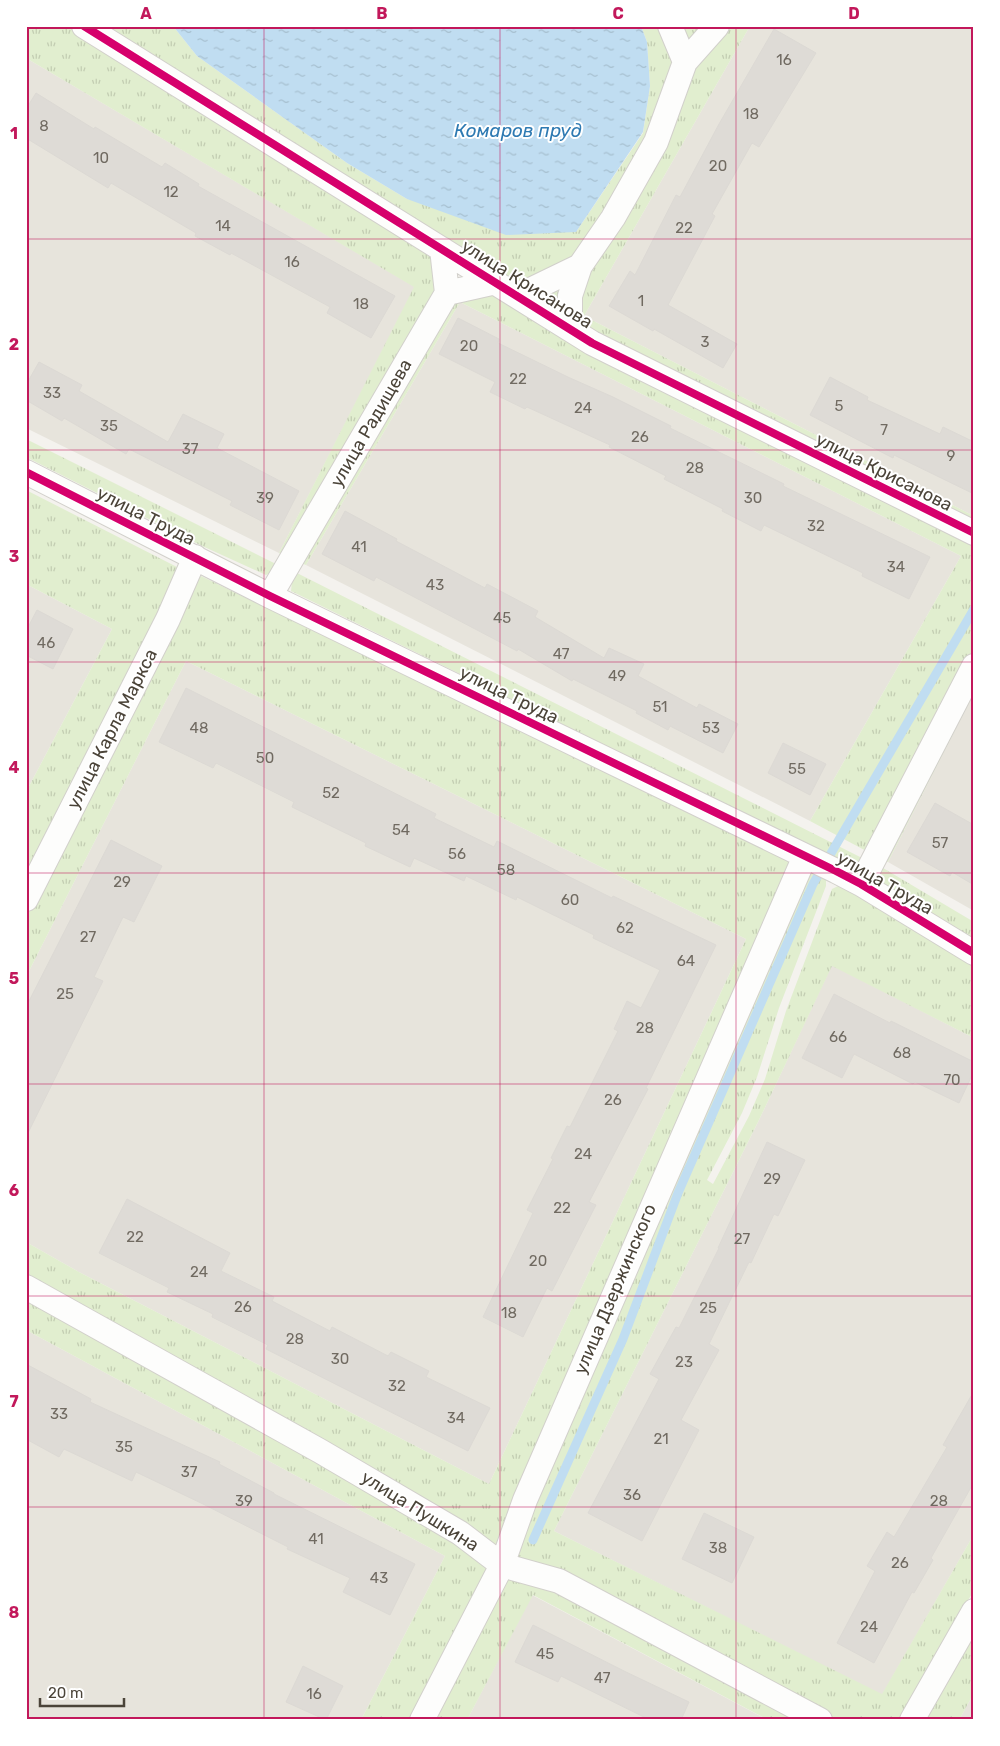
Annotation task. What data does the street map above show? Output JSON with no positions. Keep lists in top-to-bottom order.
{
  "streets": {
    "street": [
      "улица Крисанова",
      "улица Радищева",
      "улица Труда",
      "улица Карла Маркса",
      "улица Дзержинского",
      "улица Пушкина"
    ]
  },
  "crossings": [
    ["улица Радищева", "улица Труда"],
    ["улица Труда", "улица Карла Маркса"],
    ["улица Труда", "улица Дзержинского"],
    ["улица Дзержинского", "улица Пушкина"]
  ],
  "water": ["Комаров пруд"],
  "house_numbers": [
    "16",
    "18",
    "8",
    "10",
    "20",
    "12",
    "14",
    "22",
    "16",
    "1",
    "18",
    "3",
    "20",
    "22",
    "33",
    "5",
    "24",
    "35",
    "7",
    "26",
    "37",
    "9",
    "28",
    "39",
    "30",
    "32",
    "41",
    "34",
    "43",
    "45",
    "46",
    "47",
    "49",
    "51",
    "48",
    "53",
    "50",
    "55",
    "52",
    "54",
    "57",
    "56",
    "58",
    "29",
    "60",
    "62",
    "27",
    "64",
    "25",
    "28",
    "66",
    "68",
    "70",
    "26",
    "24",
    "29",
    "22",
    "22",
    "27",
    "20",
    "24",
    "26",
    "25",
    "18",
    "28",
    "30",
    "23",
    "32",
    "33",
    "34",
    "21",
    "35",
    "37",
    "36",
    "39",
    "28",
    "41",
    "38",
    "26",
    "43",
    "24",
    "45",
    "47",
    "16"
  ],
  "scale_bar": "20 m",
  "grid": {
    "columns": [
      "A",
      "B",
      "C",
      "D"
    ],
    "rows": [
      "1",
      "2",
      "3",
      "4",
      "5",
      "6",
      "7",
      "8"
    ]
  }
}
